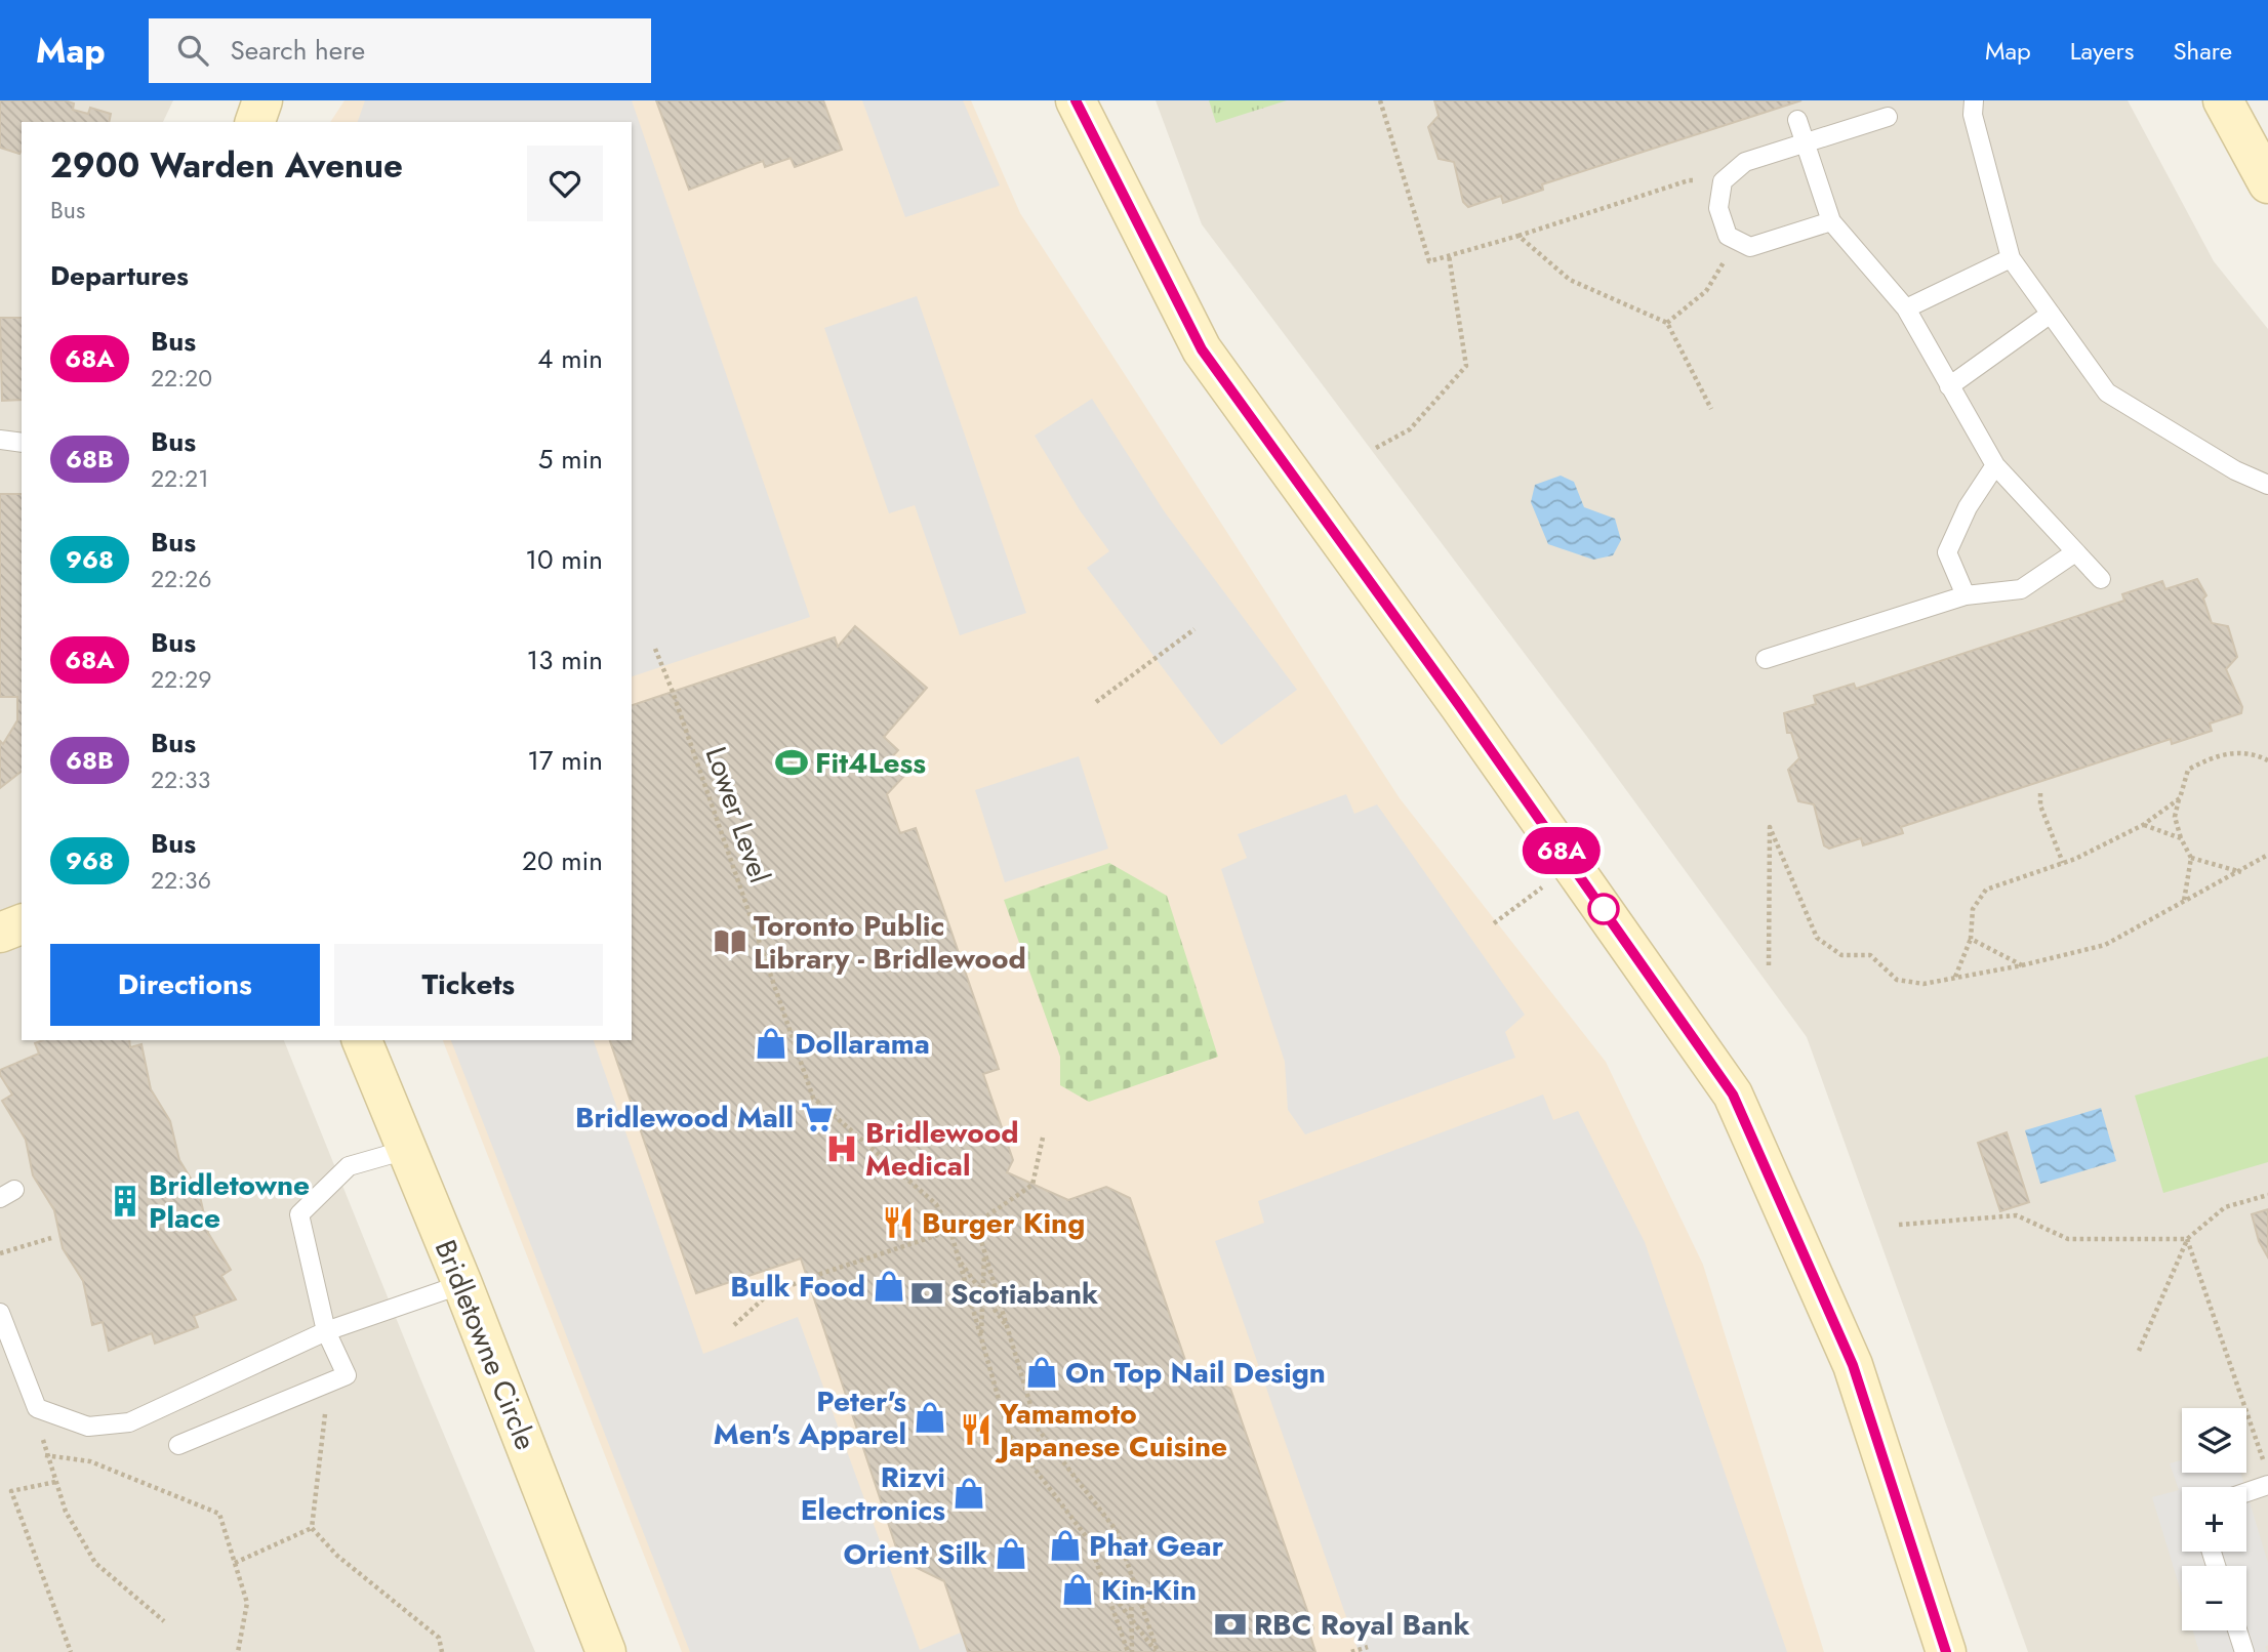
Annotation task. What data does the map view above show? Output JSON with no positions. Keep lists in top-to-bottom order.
{
  "streets": {
    "main road": ["Bridletowne Circle"],
    "path": ["Lower Level"]
  },
  "places": {
    "sports": ["Fit4Less"],
    "library": ["Toronto Public Library - Bridlewood"],
    "shop": [
      "Dollarama",
      "Bulk Food",
      "On Top Nail Design",
      "Peter's Men's Apparel",
      "Rizvi Electronics",
      "Phat Gear",
      "Orient Silk",
      "Kin-Kin"
    ],
    "supermarket": ["Bridlewood Mall"],
    "hospital": ["Bridlewood Medical"],
    "building": ["Bridletowne Place"],
    "restaurant": ["Burger King", "Yamamoto Japanese Cuisine"],
    "bank": ["Scotiabank", "RBC Royal Bank"]
  },
  "lines": ["bus line 68A"],
  "page": {
    "header": "Map",
    "search": "Search here",
    "nav": ["Map", "Layers", "Share"],
    "on_map": "68A",
    "heading": [
      ["2900 Warden Avenue", "Bus"],
      "Departures"
    ],
    "list": [
      {
        "mark": "68A",
        "name": "Bus",
        "note": "22:20",
        "value": "4 min"
      },
      {
        "mark": "68B",
        "name": "Bus",
        "note": "22:21",
        "value": "5 min"
      },
      {
        "mark": "968",
        "name": "Bus",
        "note": "22:26",
        "value": "10 min"
      },
      {
        "mark": "68A",
        "name": "Bus",
        "note": "22:29",
        "value": "13 min"
      },
      {
        "mark": "68B",
        "name": "Bus",
        "note": "22:33",
        "value": "17 min"
      },
      {
        "mark": "968",
        "name": "Bus",
        "note": "22:36",
        "value": "20 min"
      }
    ],
    "buttons": ["Directions", "Tickets"],
    "map_buttons": ["+", "−"]
  }
}
